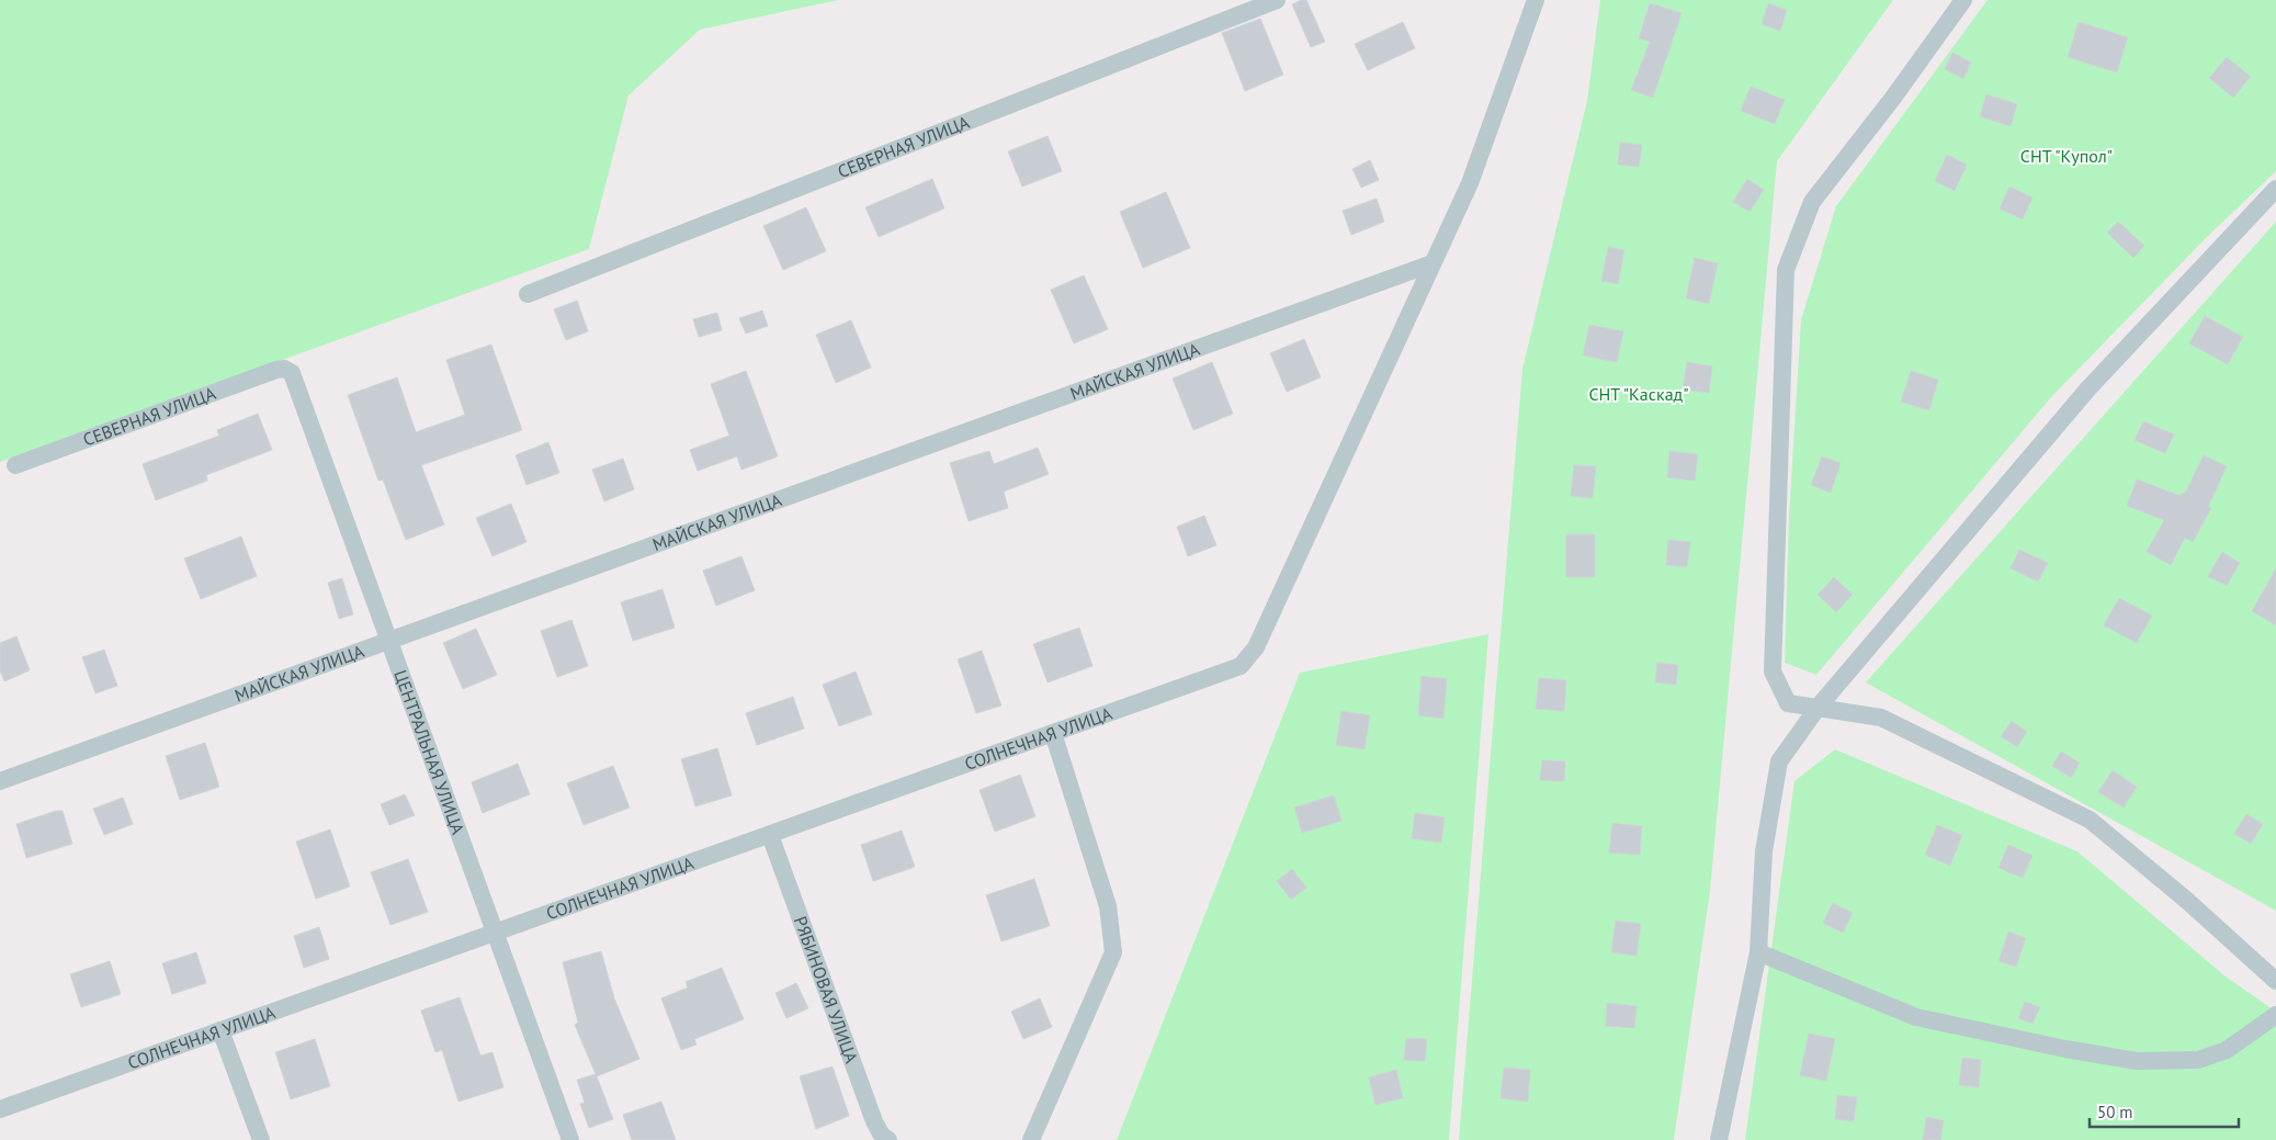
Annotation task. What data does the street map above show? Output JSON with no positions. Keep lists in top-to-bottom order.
{
  "streets": {
    "street": [
      "СЕВЕРНАЯ УЛИЦА",
      "МАЙСКАЯ УЛИЦА",
      "СОЛНЕЧНАЯ УЛИЦА",
      "ЦЕНТРАЛЬНАЯ УЛИЦА",
      "РЯБИНОВАЯ УЛИЦА"
    ]
  },
  "crossings": [
    ["СЕВЕРНАЯ УЛИЦА", "ЦЕНТРАЛЬНАЯ УЛИЦА"],
    ["МАЙСКАЯ УЛИЦА", "СОЛНЕЧНАЯ УЛИЦА"],
    ["МАЙСКАЯ УЛИЦА", "ЦЕНТРАЛЬНАЯ УЛИЦА"],
    ["СОЛНЕЧНАЯ УЛИЦА", "ЦЕНТРАЛЬНАЯ УЛИЦА"],
    ["СОЛНЕЧНАЯ УЛИЦА", "РЯБИНОВАЯ УЛИЦА"]
  ],
  "parks": ["СНТ \"Купол\"", "СНТ \"Каскад\""],
  "scale_bar": "50 m"
}
